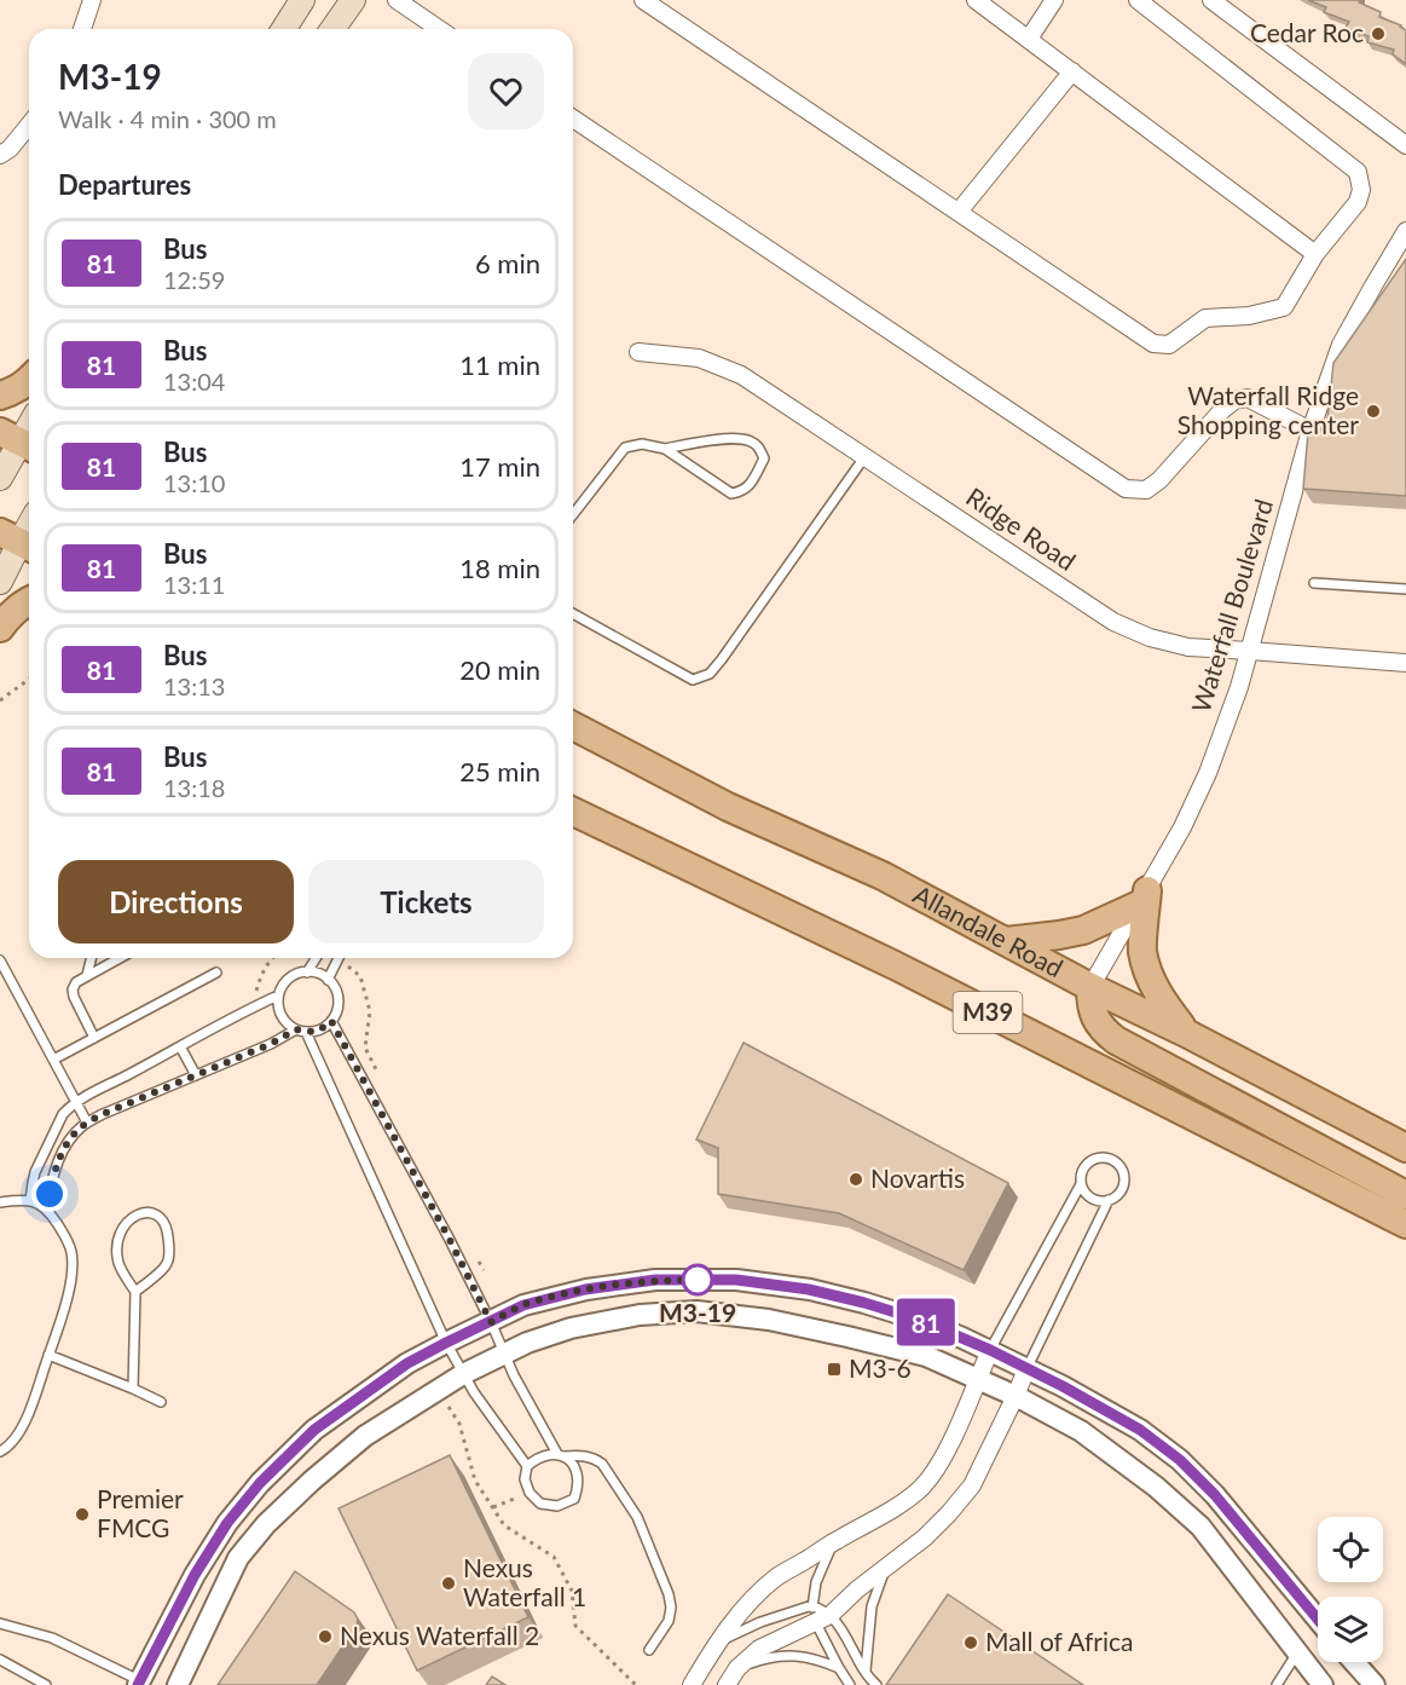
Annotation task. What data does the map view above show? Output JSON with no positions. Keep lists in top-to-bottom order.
{
  "streets": {
    "main road": ["Allandale Road", "M39"],
    "street": ["Ridge Road", "Waterfall Boulevard"]
  },
  "crossings": [
    ["Ridge Road", "Waterfall Boulevard"],
    ["Waterfall Boulevard", "Allandale Road"]
  ],
  "places": {
    "other": [
      "Cedar Roc",
      "Waterfall Ridge Shopping center",
      "Novartis",
      "M3-19",
      "Premier FMCG",
      "Nexus Waterfall 1",
      "Nexus Waterfall 2",
      "Mall of Africa"
    ],
    "transit": ["M3-6"]
  },
  "lines": ["bus line 81"],
  "page": {
    "on_map": "81",
    "heading": [
      ["M3-19", "Walk · 4 min · 300 m"],
      "Departures"
    ],
    "list": [
      {
        "mark": "81",
        "name": "Bus",
        "note": "12:59",
        "value": "6 min"
      },
      {
        "mark": "81",
        "name": "Bus",
        "note": "13:04",
        "value": "11 min"
      },
      {
        "mark": "81",
        "name": "Bus",
        "note": "13:10",
        "value": "17 min"
      },
      {
        "mark": "81",
        "name": "Bus",
        "note": "13:11",
        "value": "18 min"
      },
      {
        "mark": "81",
        "name": "Bus",
        "note": "13:13",
        "value": "20 min"
      },
      {
        "mark": "81",
        "name": "Bus",
        "note": "13:18",
        "value": "25 min"
      }
    ],
    "buttons": ["Directions", "Tickets"]
  }
}
